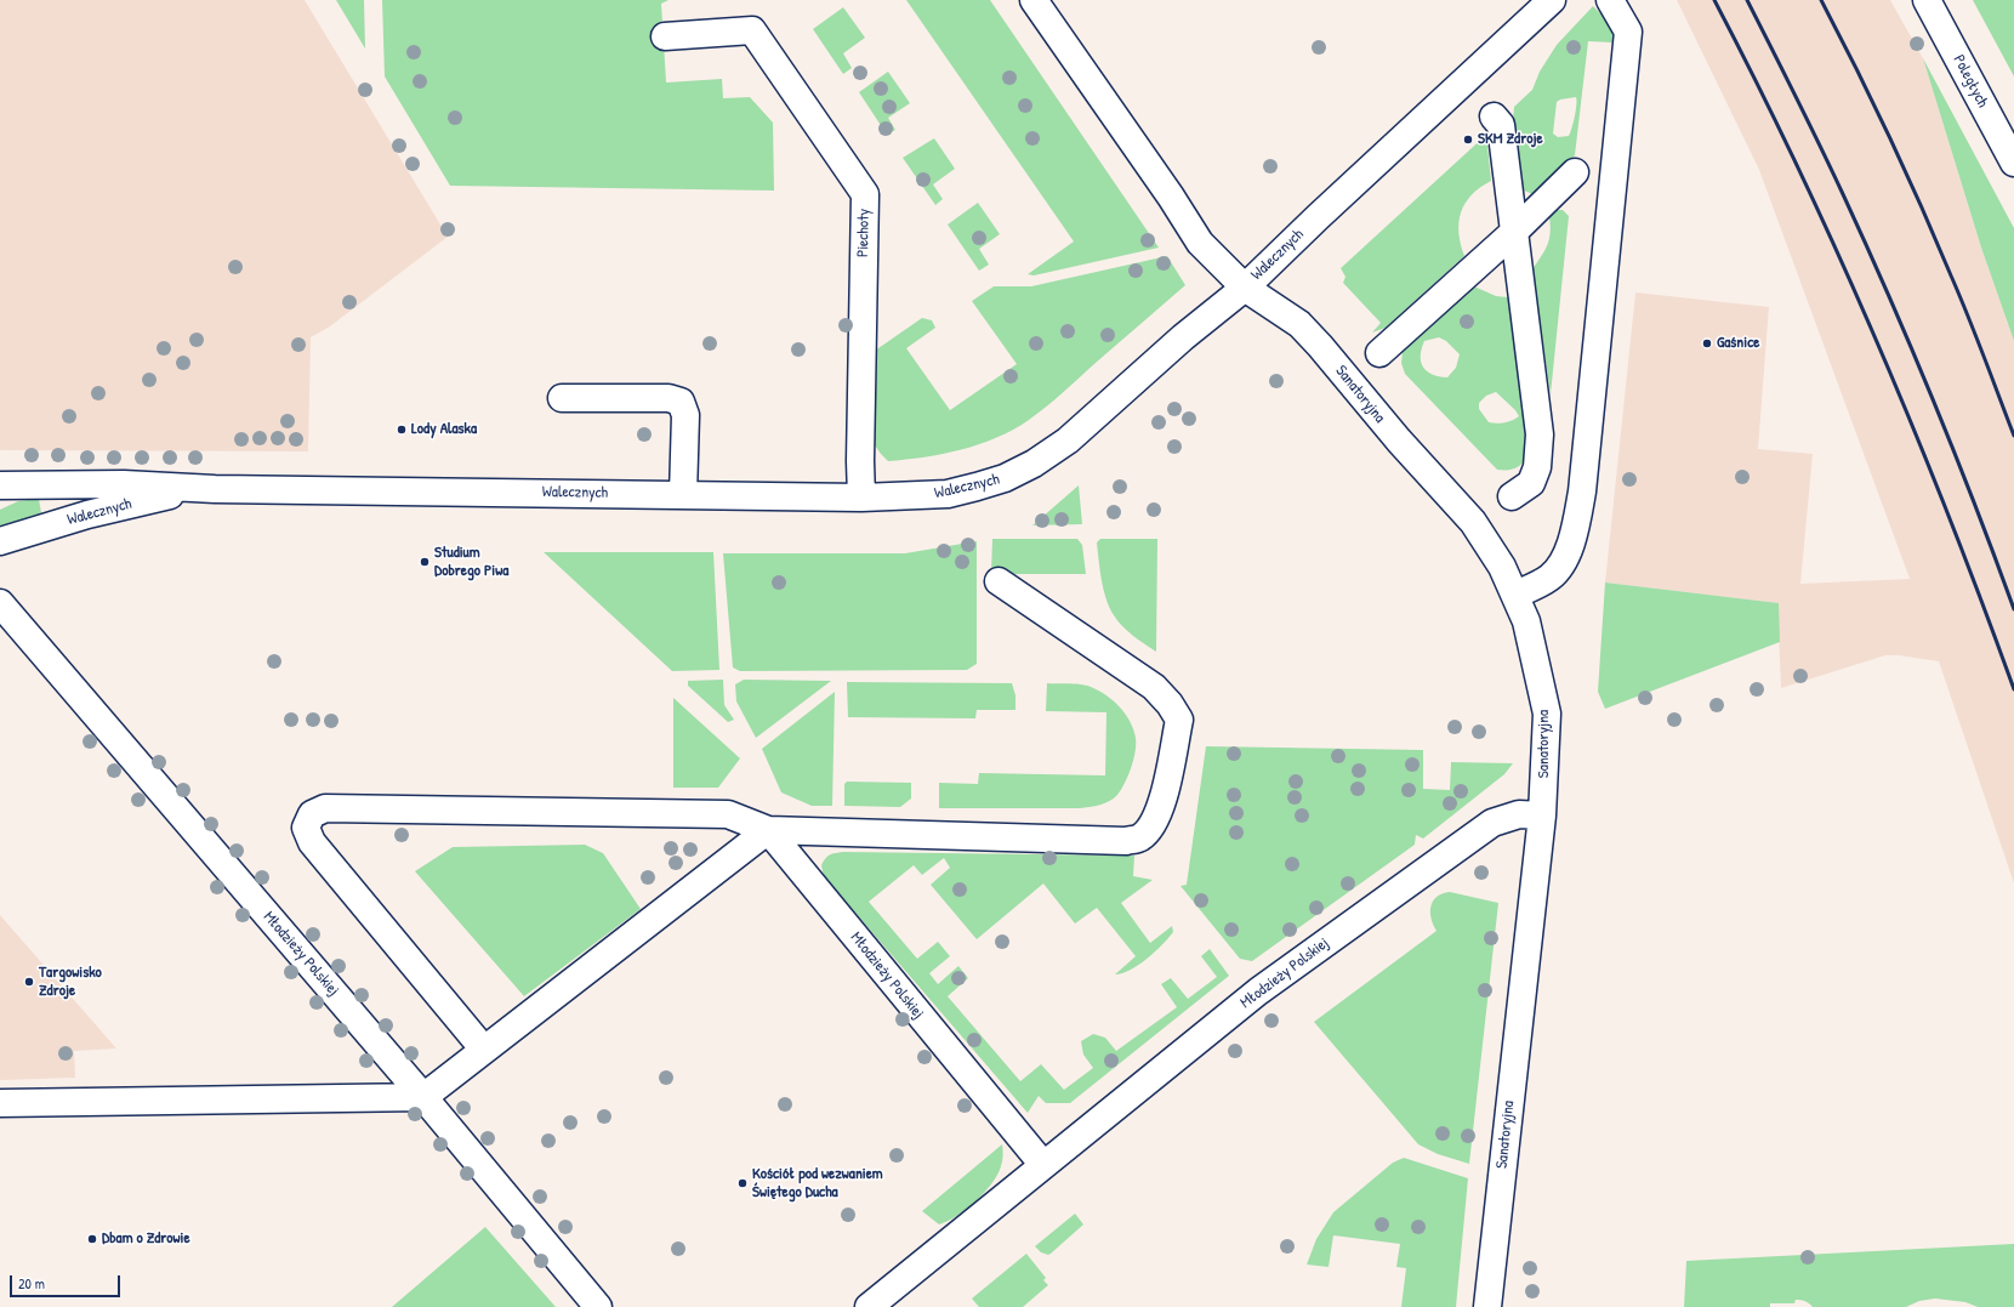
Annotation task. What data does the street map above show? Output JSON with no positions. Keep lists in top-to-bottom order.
{
  "streets": {
    "street": [
      "Poległych",
      "Piechoty",
      "Walecznych",
      "Sanatoryjna",
      "Młodzieży Polskiej"
    ]
  },
  "crossings": [
    ["Piechoty", "Walecznych"],
    ["Walecznych", "Sanatoryjna"],
    ["Sanatoryjna", "Młodzieży Polskiej"]
  ],
  "places": [
    "SKM Zdroje",
    "Gaśnice",
    "Lody Alaska",
    "Studium Dobrego Piwa",
    "Targowisko Zdroje",
    "Kościół pod wezwaniem Świętego Ducha",
    "Dbam o Zdrowie"
  ],
  "scale_bar": "20 m"
}
